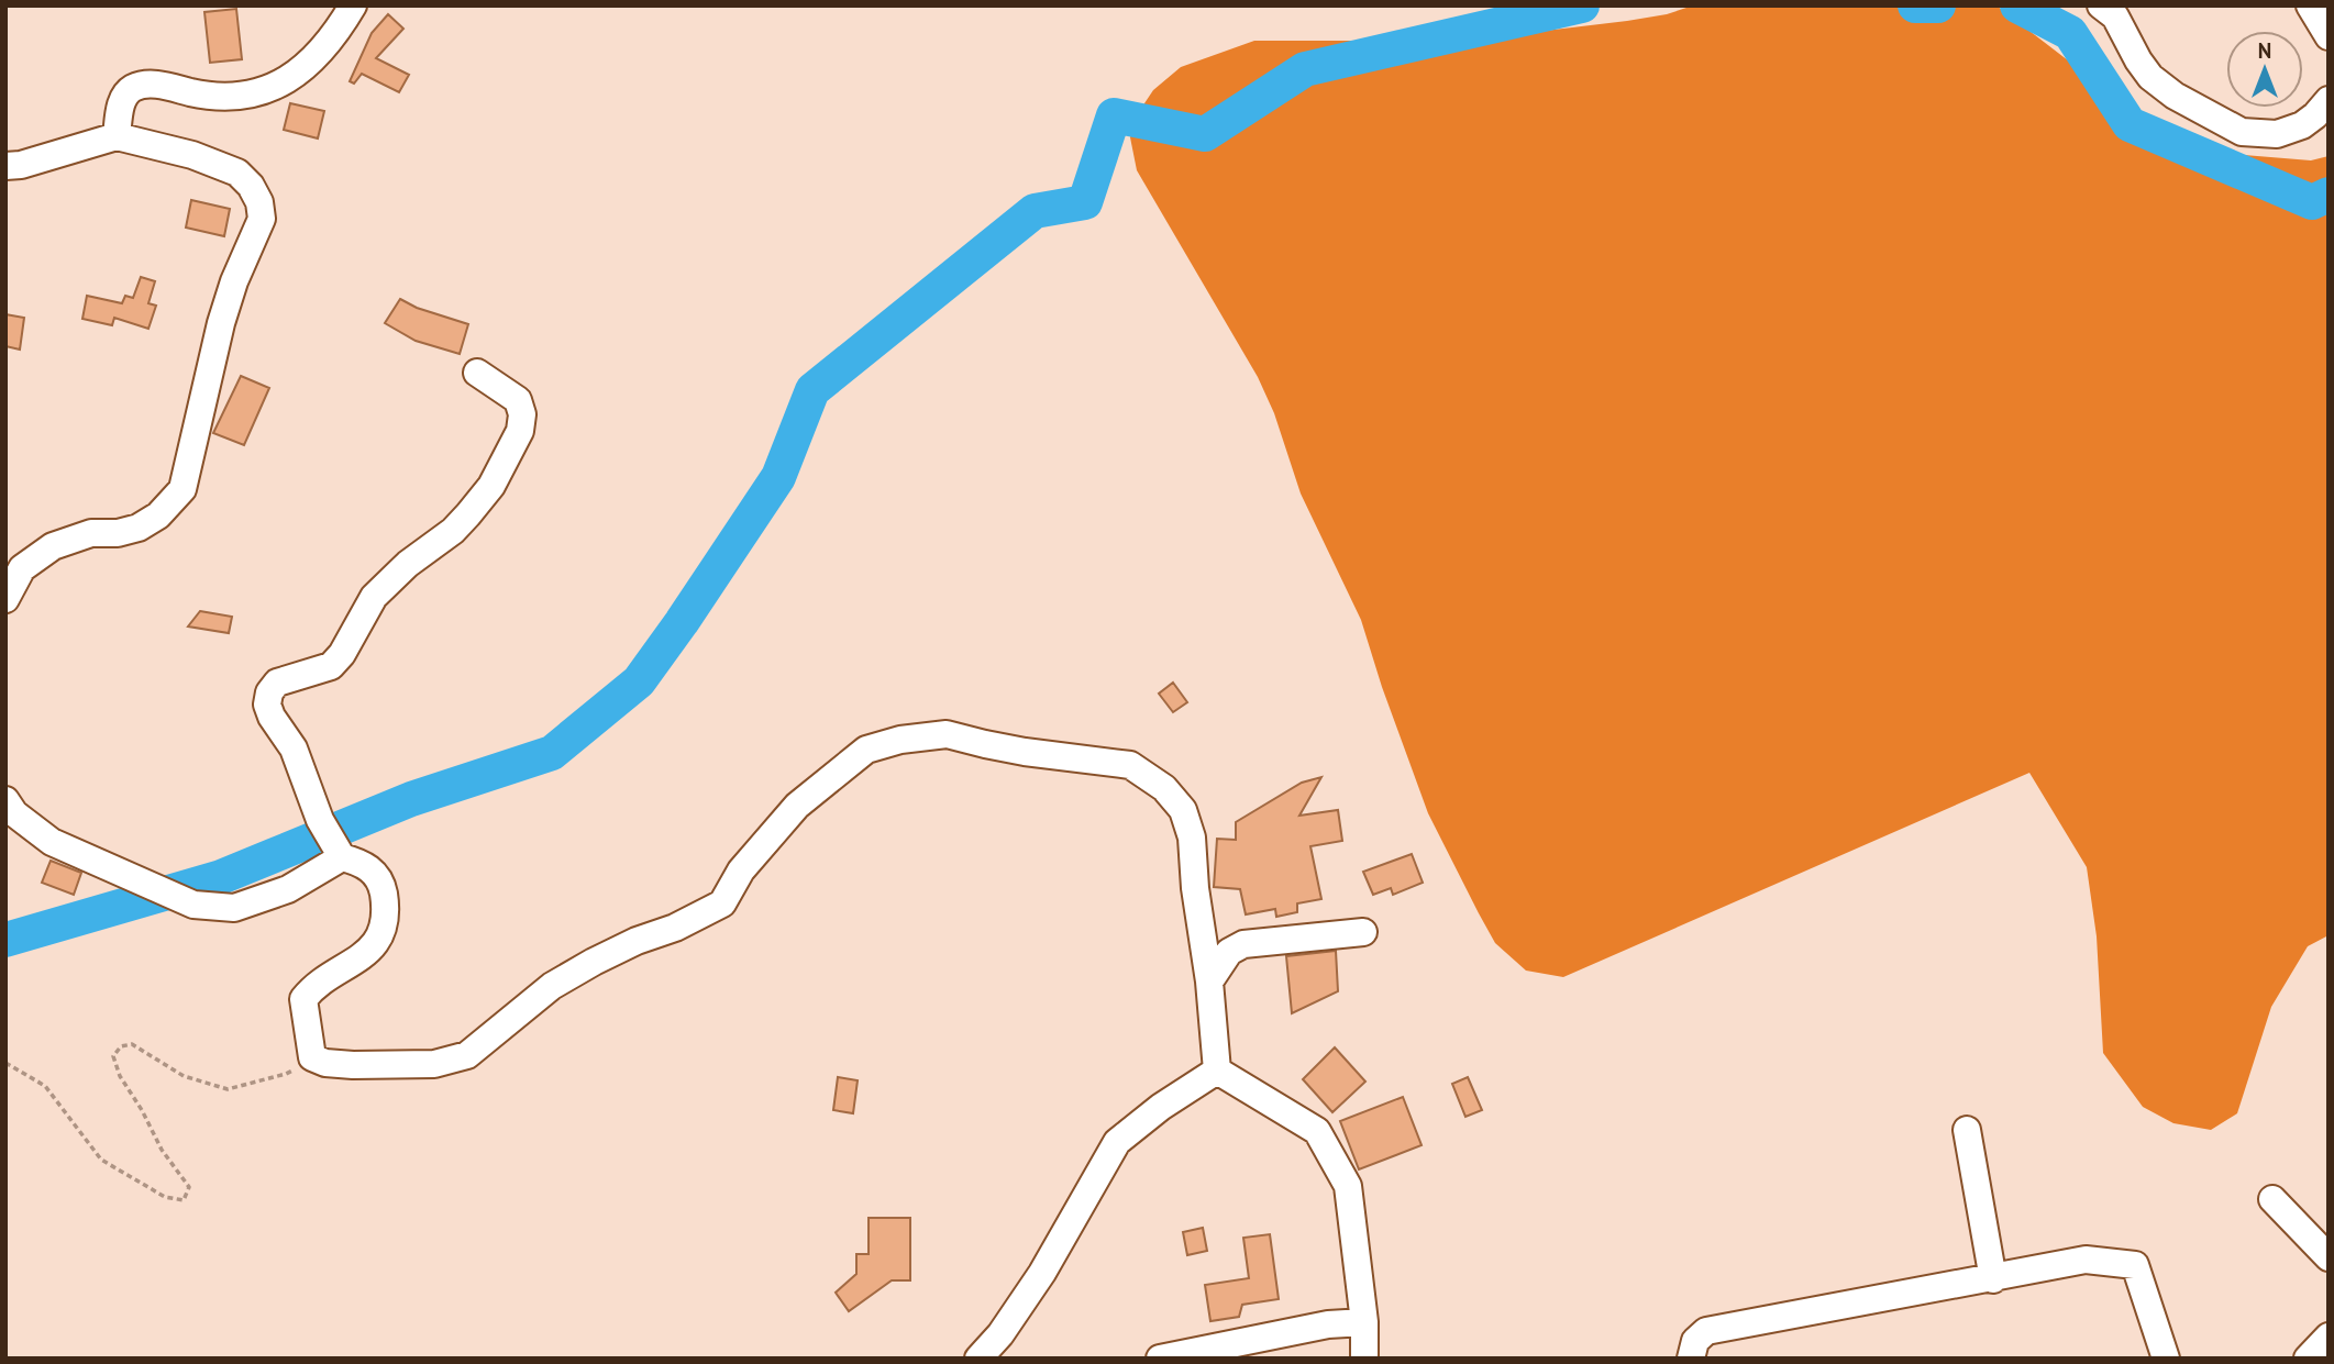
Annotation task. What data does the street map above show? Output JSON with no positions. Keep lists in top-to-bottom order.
{
  "north": "top"
}
